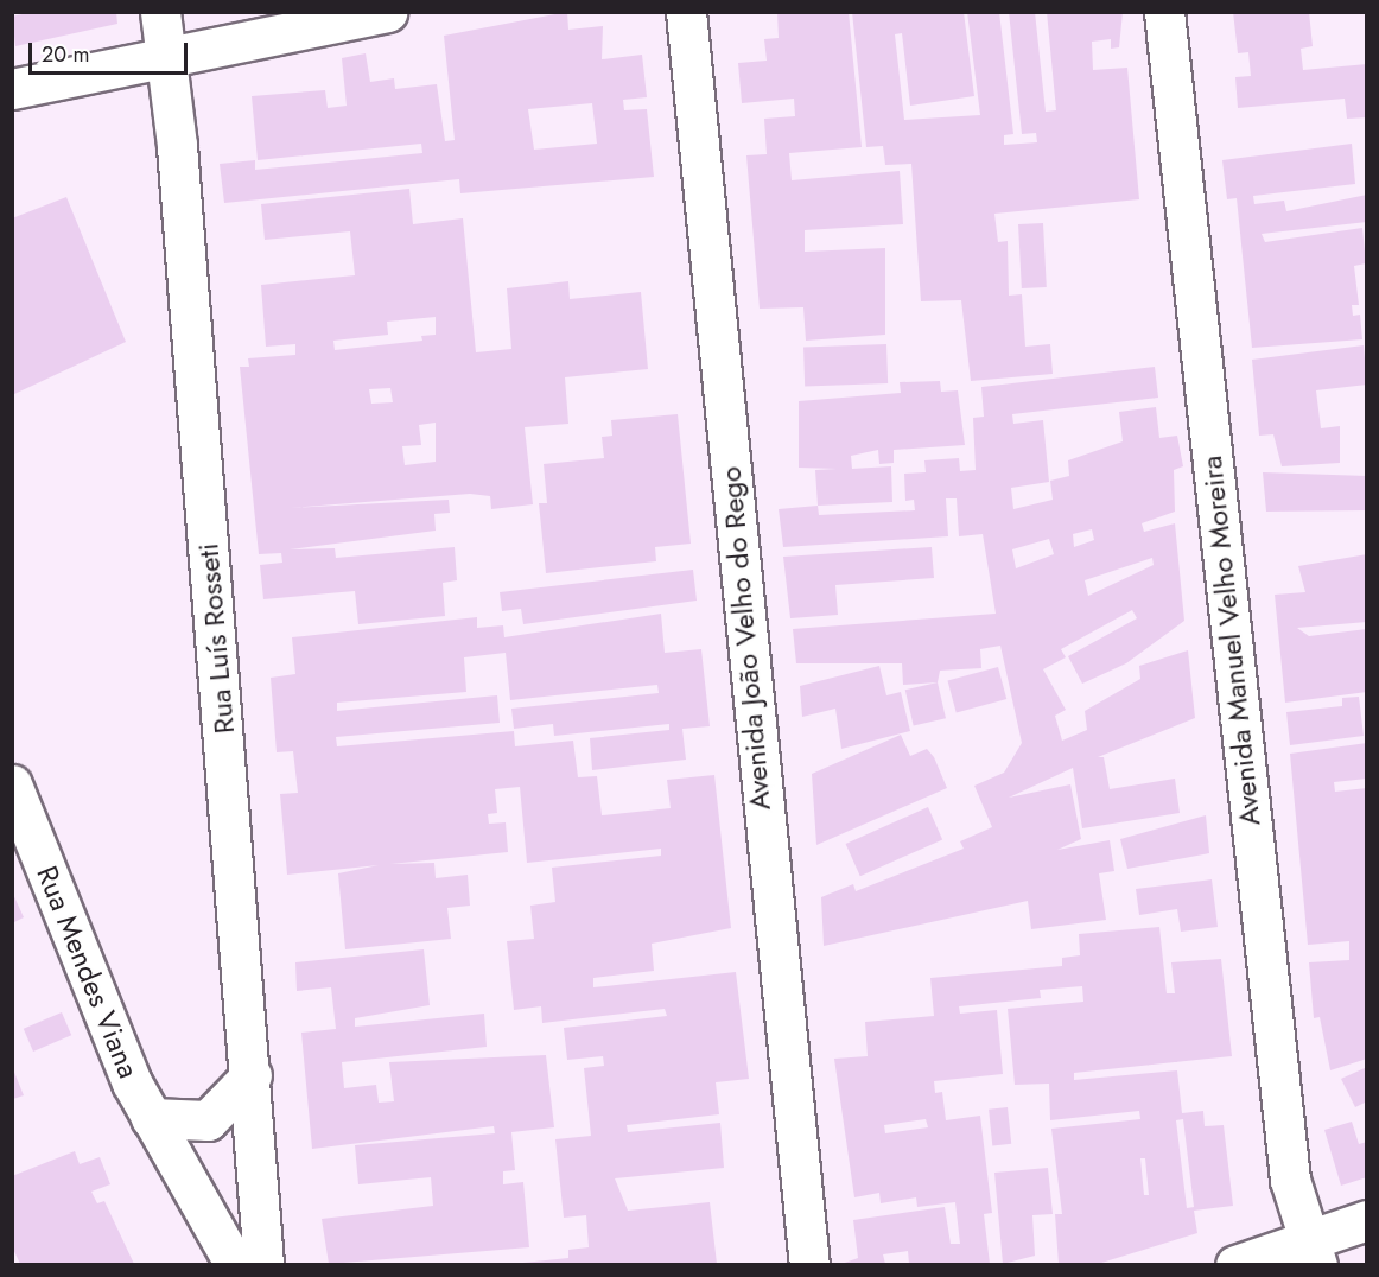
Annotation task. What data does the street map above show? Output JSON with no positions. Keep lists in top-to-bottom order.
{
  "streets": {
    "street": [
      "Rua Luís Rosseti",
      "Avenida João Velho do Rego",
      "Avenida Manuel Velho Moreira",
      "Rua Mendes Viana"
    ]
  },
  "scale_bar": "20 m"
}
